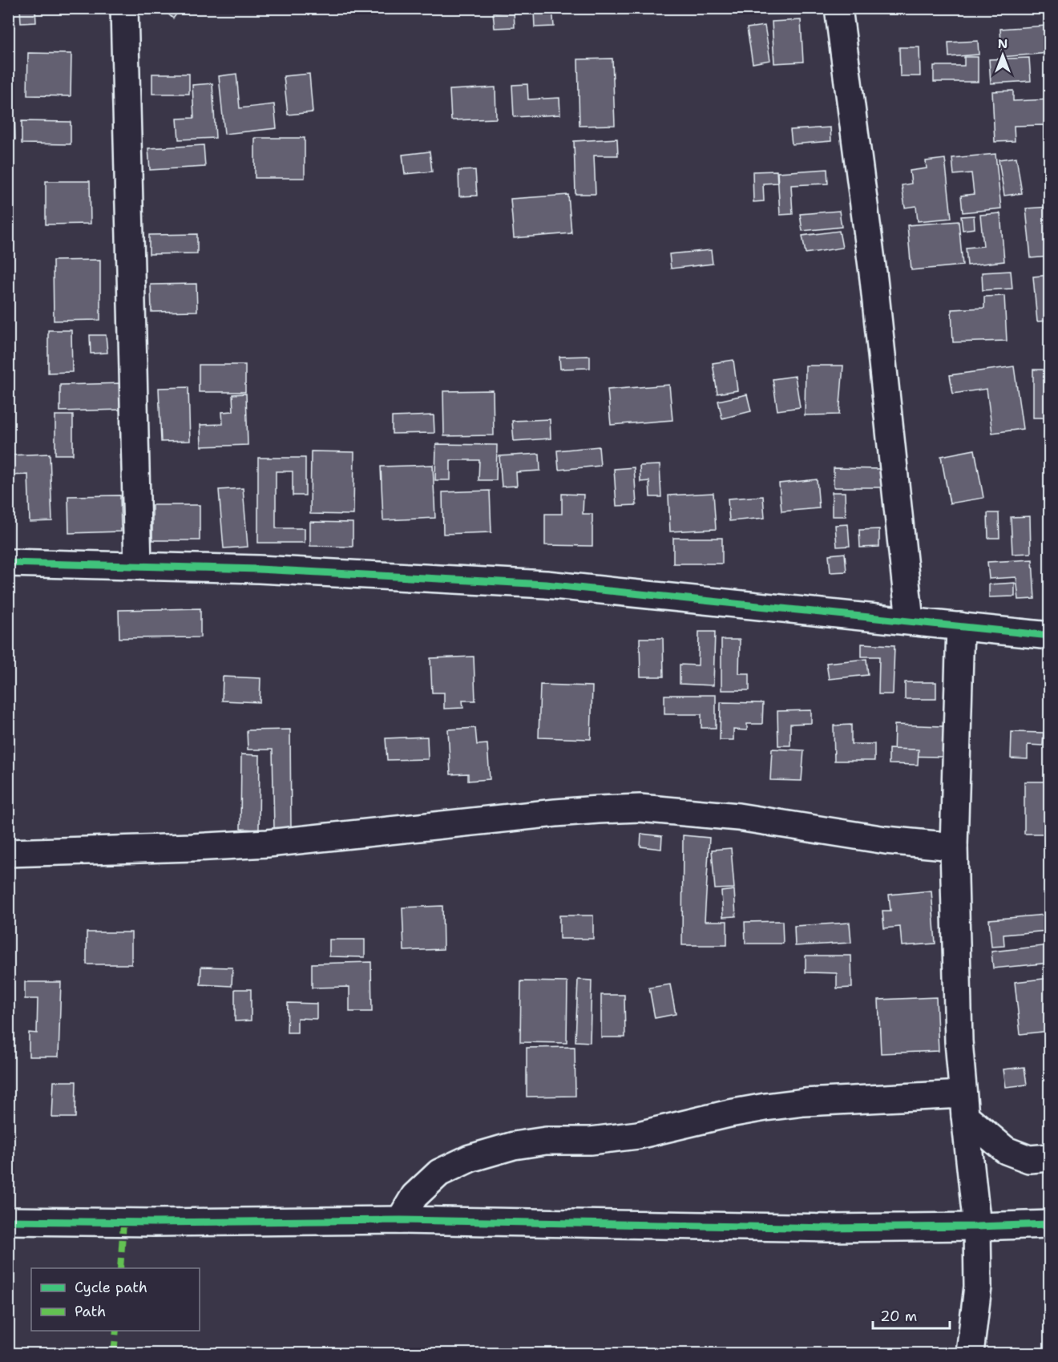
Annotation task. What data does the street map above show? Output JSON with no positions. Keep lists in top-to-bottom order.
{
  "legend": ["Cycle path", "Path"],
  "scale_bar": "20 m",
  "north": "top"
}
